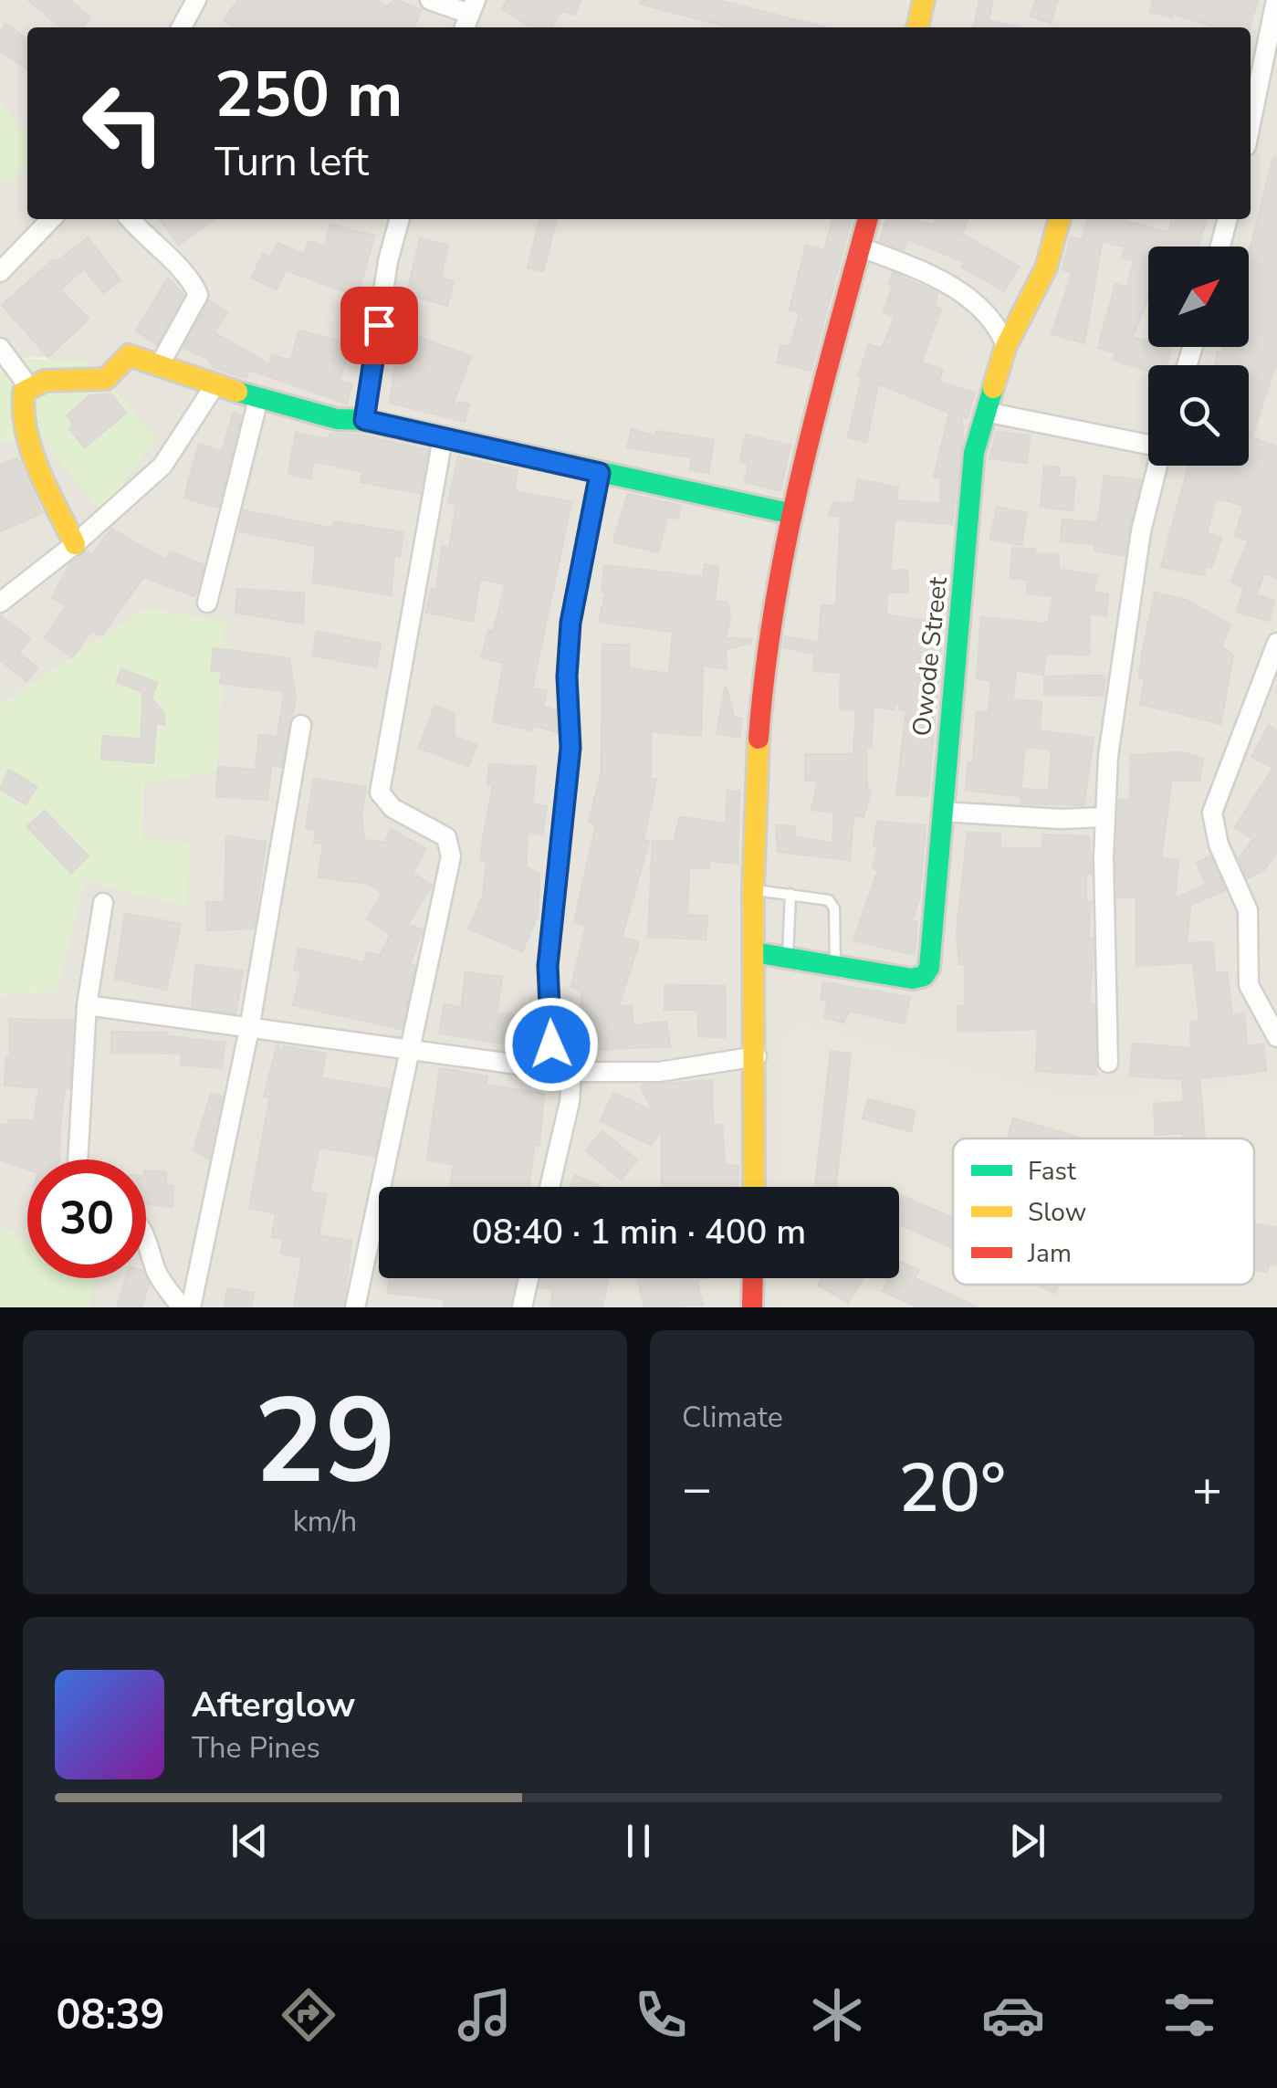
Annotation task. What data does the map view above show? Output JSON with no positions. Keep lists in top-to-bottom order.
{
  "streets": {
    "street": ["Owode Street"]
  },
  "legend": ["Fast", "Slow", "Jam"],
  "north": "top right",
  "page": {
    "turn": ["250 m", "Turn left"],
    "limit": "30",
    "trip": "08:40 · 1 min · 400 m",
    "tile": [
      ["29", "km/h"],
      "Climate"
    ],
    "heat": ["−", "20°", "+"],
    "song": ["Afterglow", "The Pines"],
    "tabs": "08:39"
  }
}
